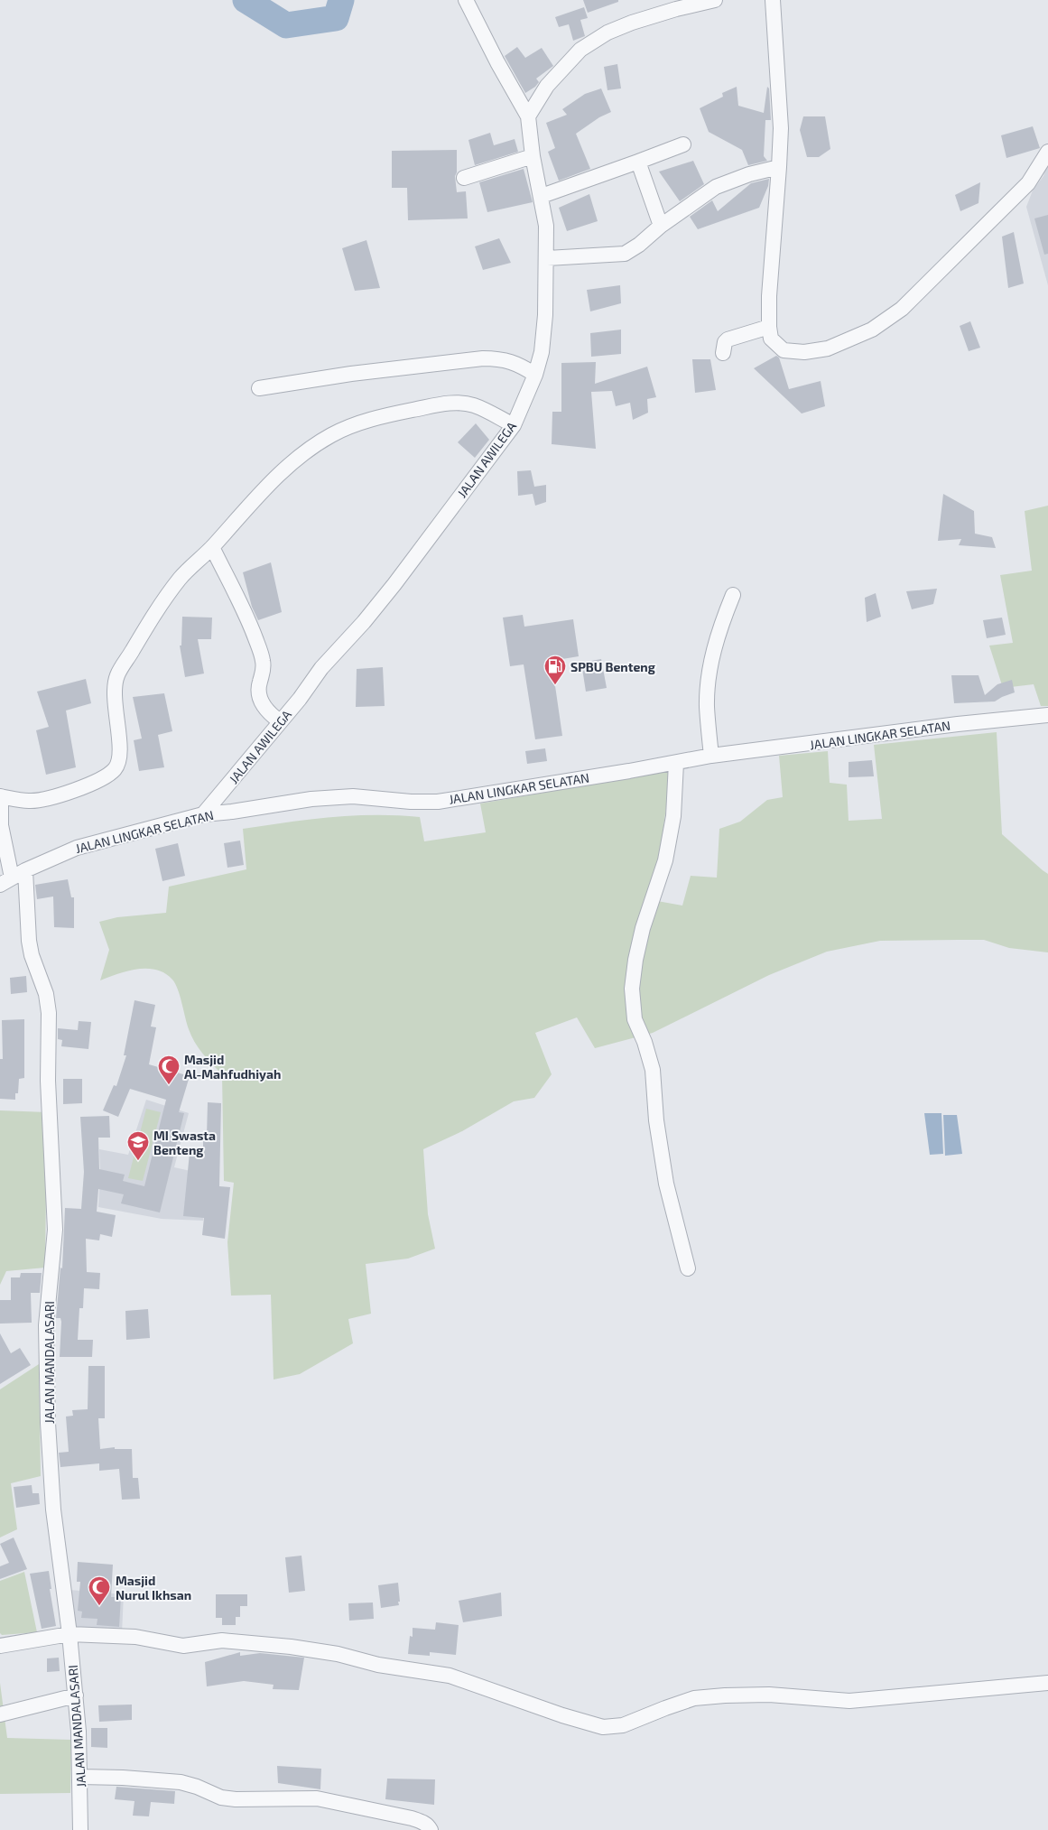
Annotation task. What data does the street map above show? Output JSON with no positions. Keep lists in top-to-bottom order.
{
  "streets": {
    "street": ["JALAN AWILEGA", "JALAN LINGKAR SELATAN", "JALAN MANDALASARI"]
  },
  "crossings": [
    ["JALAN AWILEGA", "JALAN LINGKAR SELATAN"],
    ["JALAN LINGKAR SELATAN", "JALAN MANDALASARI"]
  ],
  "places": {
    "fuel station": ["SPBU Benteng"],
    "mosque": ["Masjid Al-Mahfudhiyah", "Masjid Nurul Ikhsan"],
    "school or university": ["MI Swasta Benteng"]
  }
}
